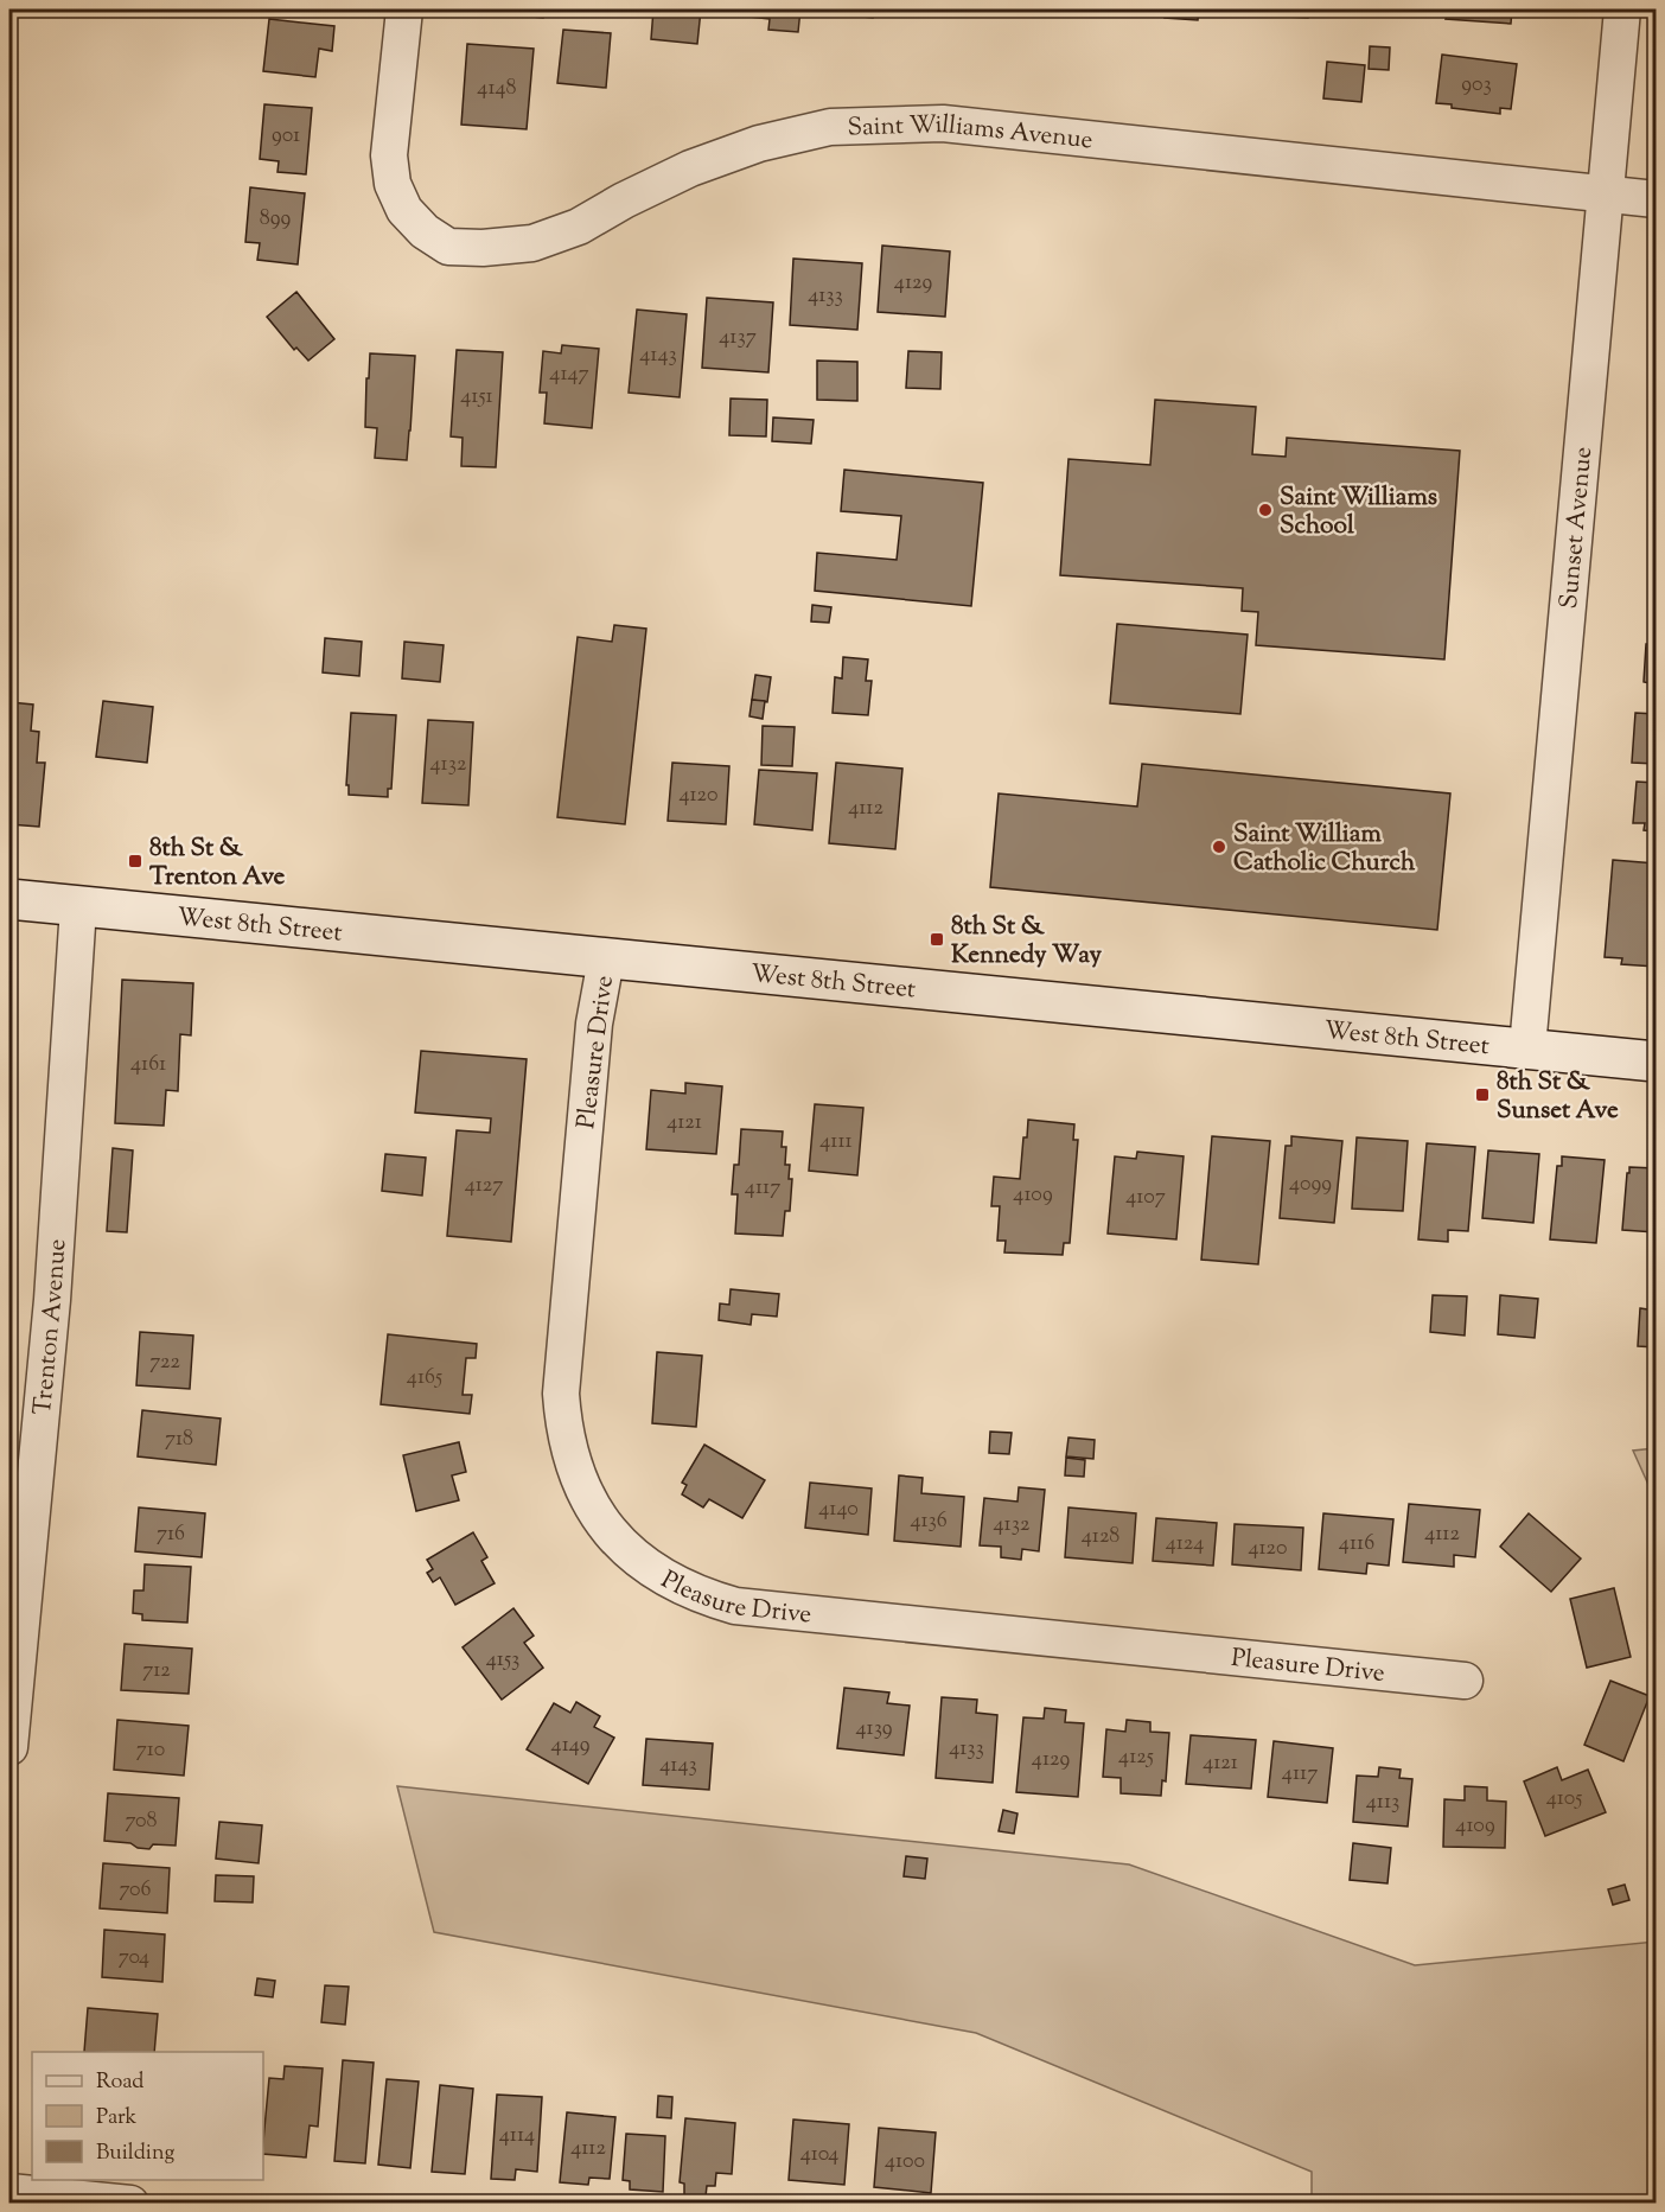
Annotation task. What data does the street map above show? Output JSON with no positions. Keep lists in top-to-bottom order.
{
  "streets": {
    "street": [
      "Saint Williams Avenue",
      "Sunset Avenue",
      "West 8th Street",
      "Pleasure Drive",
      "Trenton Avenue"
    ]
  },
  "crossings": [
    ["Saint Williams Avenue", "Sunset Avenue"],
    ["Sunset Avenue", "West 8th Street"],
    ["West 8th Street", "Pleasure Drive"],
    ["West 8th Street", "Trenton Avenue"]
  ],
  "places": {
    "other": ["Saint Williams School", "Saint William Catholic Church"],
    "transit": ["8th St & Trenton Ave", "8th St & Kennedy Way", "8th St & Sunset Ave"]
  },
  "house_numbers": [
    "903",
    "4148",
    "901",
    "899",
    "4129",
    "4133",
    "4137",
    "4143",
    "4147",
    "4151",
    "4132",
    "4120",
    "4112",
    "4161",
    "4121",
    "4111",
    "4099",
    "4127",
    "4117",
    "4109",
    "4107",
    "722",
    "4165",
    "718",
    "4140",
    "4136",
    "4132",
    "716",
    "4112",
    "4128",
    "4124",
    "4116",
    "4120",
    "4153",
    "712",
    "4139",
    "4149",
    "4133",
    "710",
    "4125",
    "4129",
    "4121",
    "4143",
    "4117",
    "4105",
    "4113",
    "708",
    "4109",
    "706",
    "704",
    "4114",
    "4112",
    "4104",
    "4100"
  ],
  "legend": ["Road", "Park", "Building"]
}
